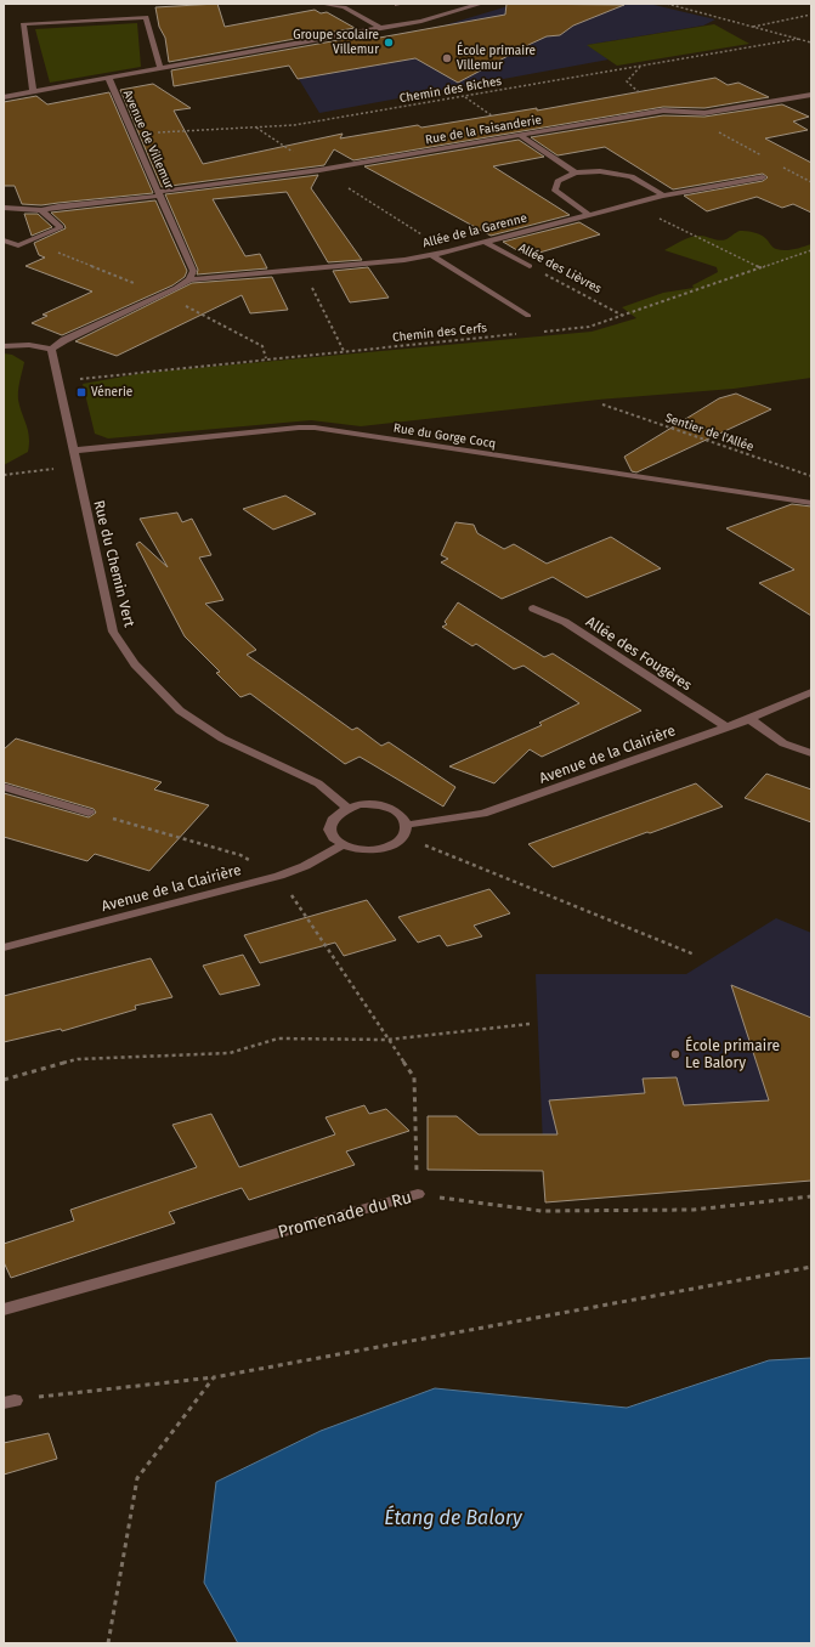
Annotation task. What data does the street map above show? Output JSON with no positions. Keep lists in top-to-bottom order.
{
  "streets": {
    "street": [
      "Rue de la Faisanderie",
      "Avenue de Villemur",
      "Allée de la Garenne",
      "Allée des Lièvres",
      "Rue du Gorge Cocq",
      "Rue du Chemin Vert",
      "Allée des Fougères",
      "Avenue de la Clairière",
      "Promenade du Ru"
    ],
    "path": ["Chemin des Biches", "Chemin des Cerfs", "Sentier de l'Allée"]
  },
  "crossings": [
    ["Chemin des Biches", "Avenue de Villemur"],
    ["Rue de la Faisanderie", "Avenue de Villemur"],
    ["Avenue de Villemur", "Allée de la Garenne"],
    ["Allée de la Garenne", "Allée des Lièvres"],
    ["Chemin des Cerfs", "Rue du Chemin Vert"],
    ["Rue du Gorge Cocq", "Rue du Chemin Vert"],
    ["Rue du Chemin Vert", "Avenue de la Clairière"],
    ["Allée des Fougères", "Avenue de la Clairière"]
  ],
  "water": ["Étang de Balory"],
  "places": {
    "other": ["Groupe scolaire Villemur", "École primaire Villemur", "École primaire Le Balory"],
    "transit": ["Vénerie"]
  }
}
